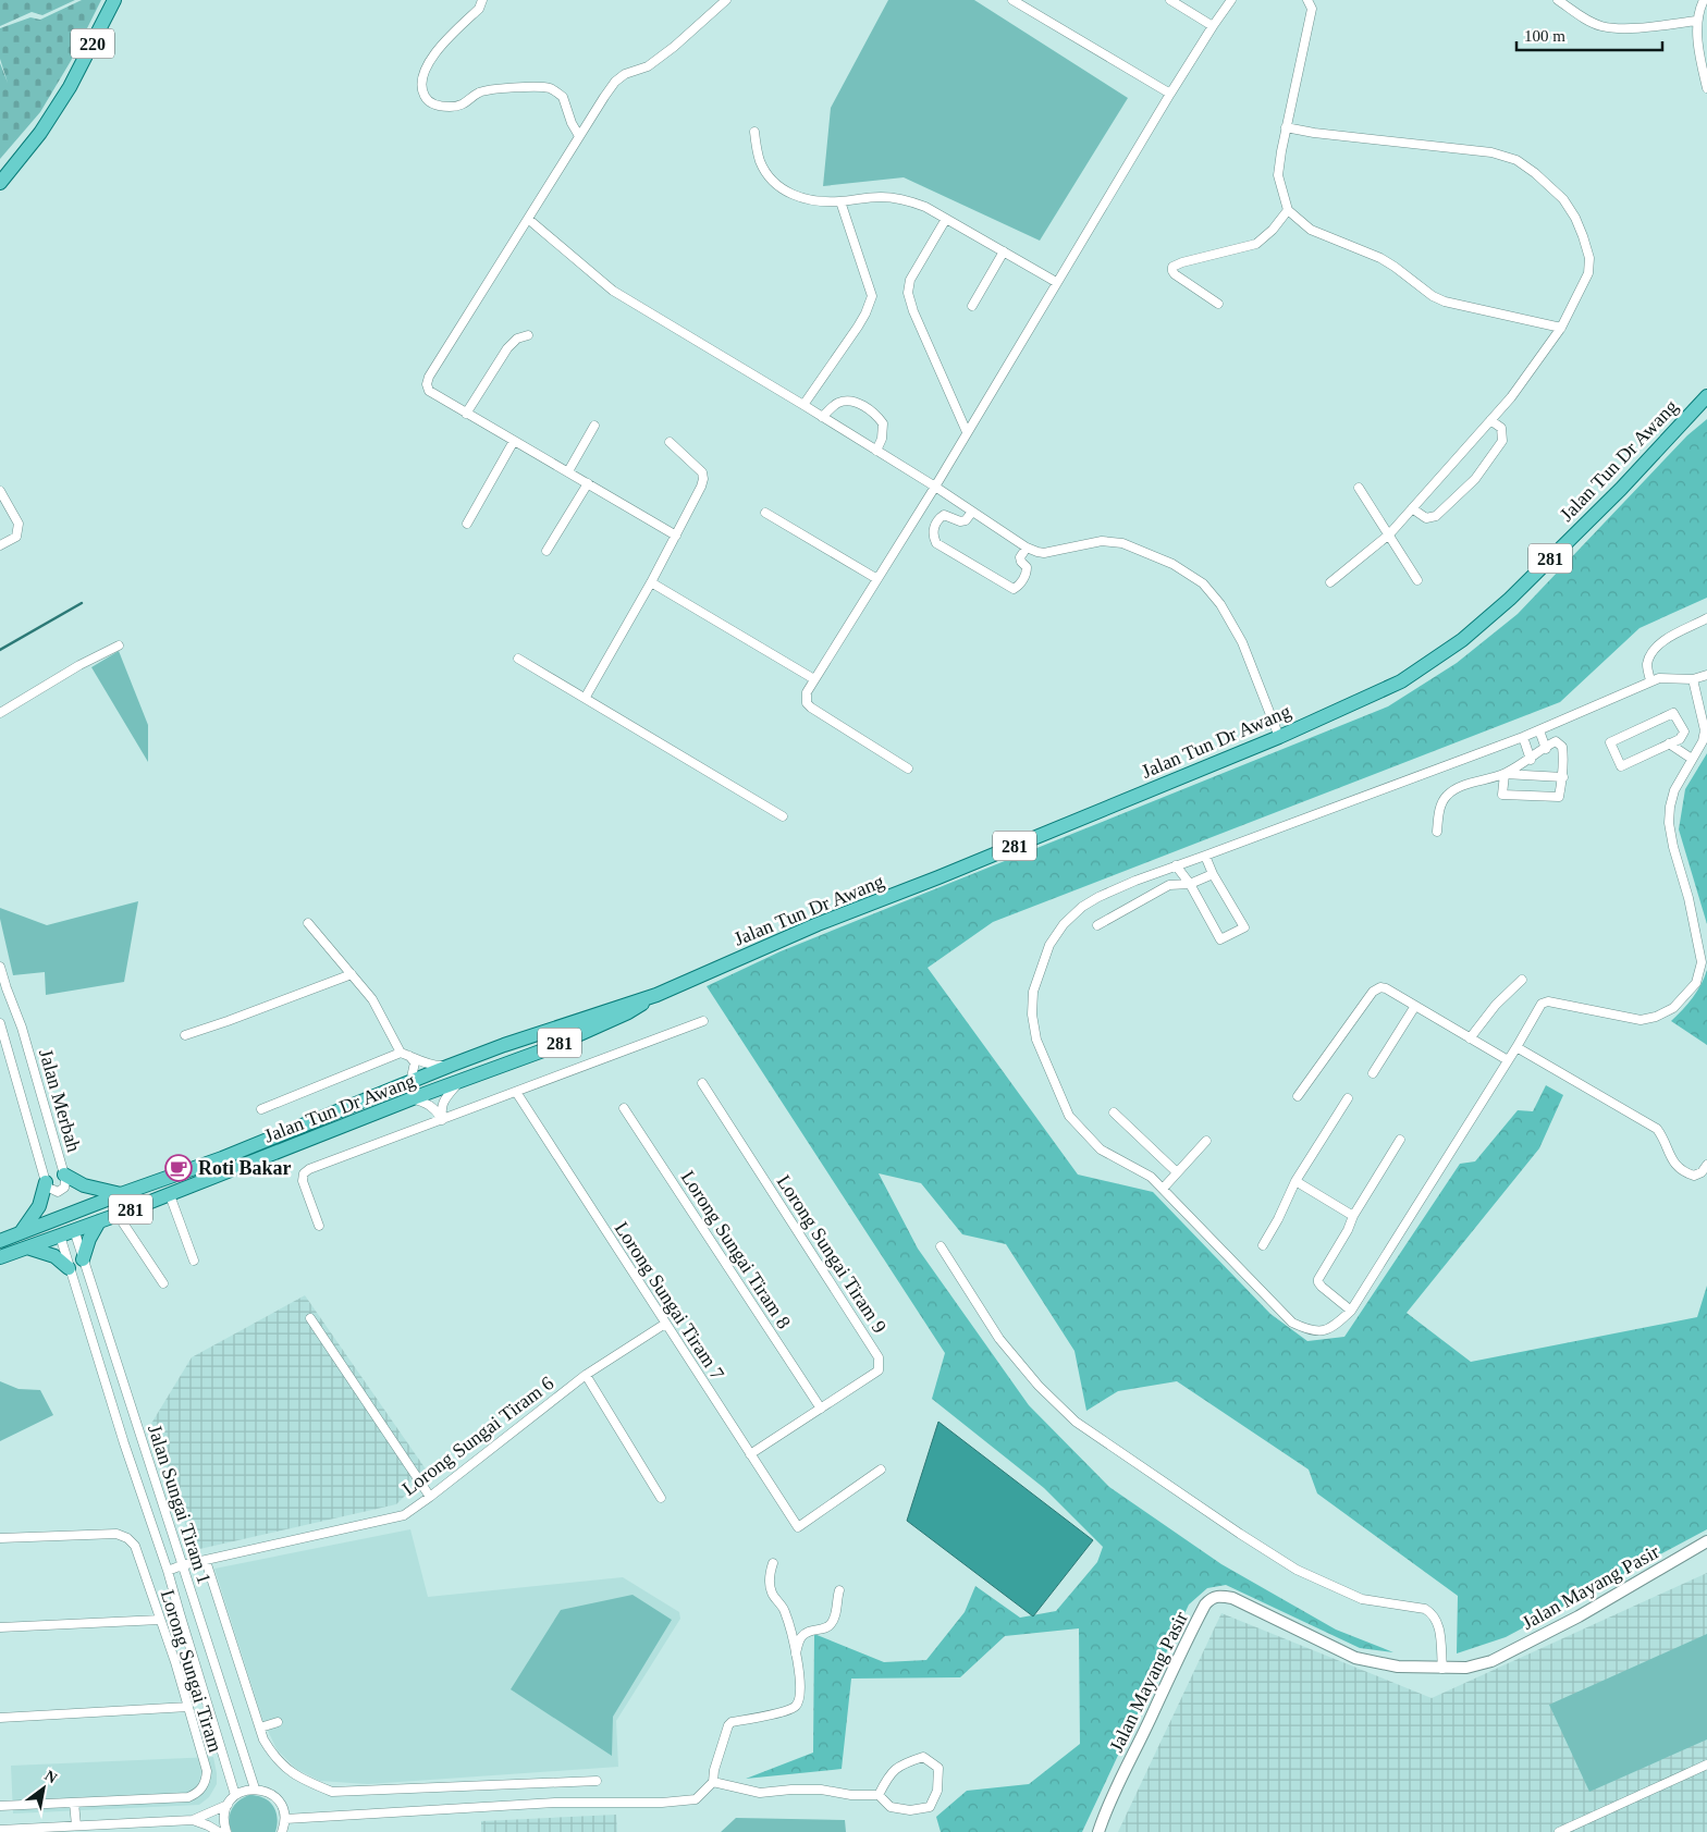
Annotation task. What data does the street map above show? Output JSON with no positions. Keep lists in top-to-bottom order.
{
  "streets": {
    "main road": ["220", "Jalan Tun Dr Awang", "281"],
    "street": [
      "Jalan Merbah",
      "Lorong Sungai Tiram 8",
      "Lorong Sungai Tiram 9",
      "Lorong Sungai Tiram 7",
      "Lorong Sungai Tiram 6",
      "Jalan Sungai Tiram 1",
      "Jalan Mayang Pasir",
      "Lorong Sungai Tiram"
    ]
  },
  "crossings": [
    ["Jalan Tun Dr Awang", "Jalan Sungai Tiram 1"],
    ["Lorong Sungai Tiram 8", "Lorong Sungai Tiram 9"],
    ["Lorong Sungai Tiram 9", "Lorong Sungai Tiram 7"],
    ["Lorong Sungai Tiram 7", "Lorong Sungai Tiram 6"],
    ["Lorong Sungai Tiram 6", "Jalan Sungai Tiram 1"]
  ],
  "places": {
    "cafe": ["Roti Bakar"]
  },
  "scale_bar": "100 m",
  "north": "top right"
}
